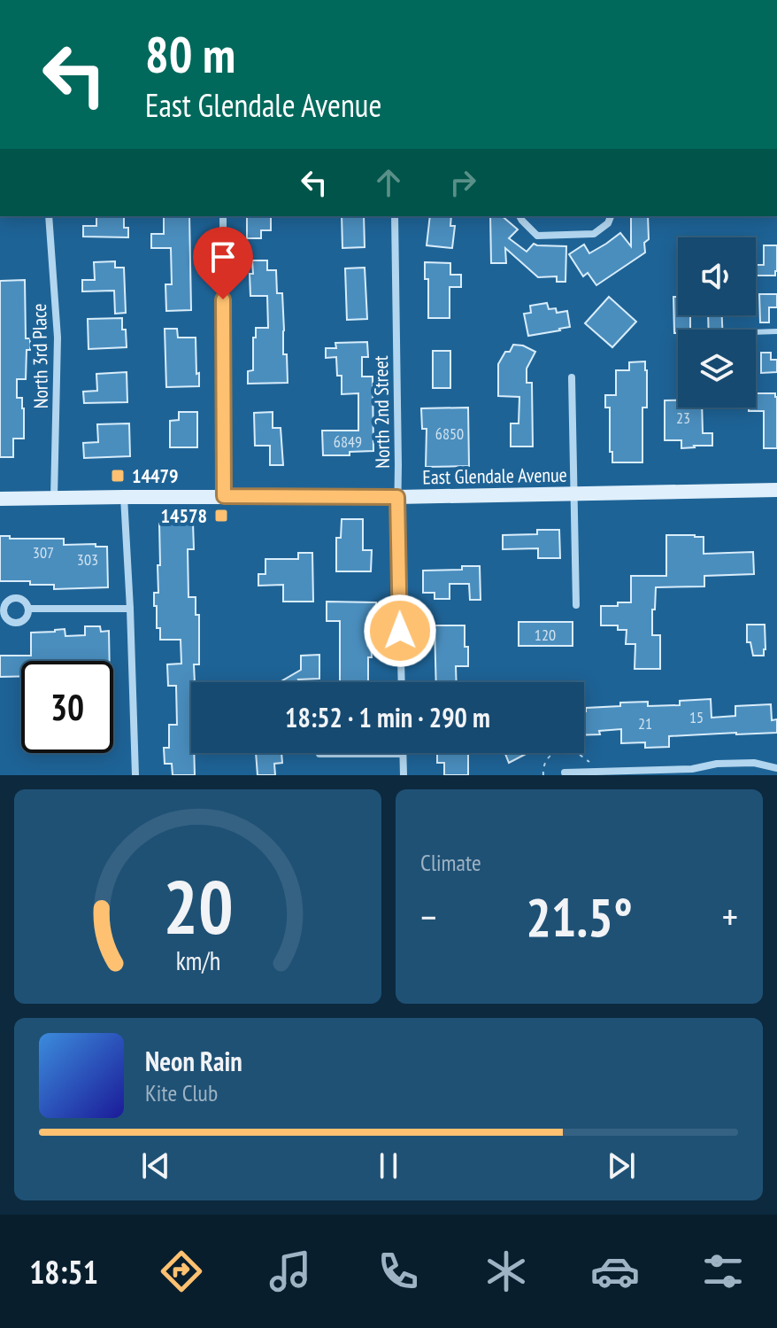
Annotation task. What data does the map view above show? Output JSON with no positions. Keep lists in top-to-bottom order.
{
  "streets": {
    "main road": ["East Glendale Avenue"],
    "street": ["North 3rd Place", "North 2nd Street"]
  },
  "crossings": [
    ["North 3rd Place", "East Glendale Avenue"],
    ["North 2nd Street", "East Glendale Avenue"]
  ],
  "places": {
    "transit": ["14479", "14578"]
  },
  "house_numbers": [
    "23",
    "6850",
    "6849",
    "307",
    "303",
    "120",
    "15",
    "21"
  ],
  "page": {
    "turn": ["80 m", "East Glendale Avenue"],
    "limit": "30",
    "trip": "18:52 · 1 min · 290 m",
    "tile": "Climate",
    "heat": ["−", "21.5°", "+"],
    "song": ["Neon Rain", "Kite Club"],
    "tabs": "18:51",
    "gauge": ["20", "km/h"]
  }
}
